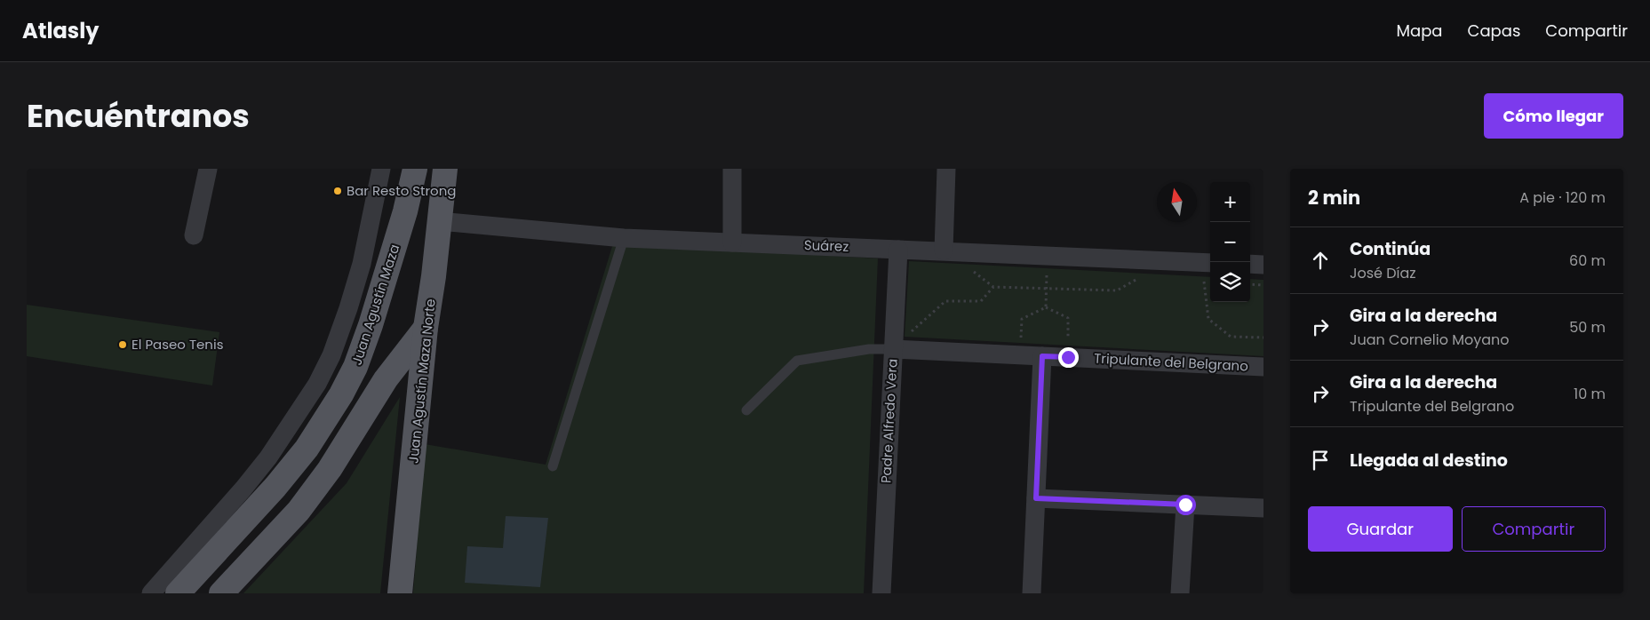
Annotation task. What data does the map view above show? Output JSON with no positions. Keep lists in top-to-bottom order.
{
  "streets": {
    "main road": ["Juan Agustín Maza", "Juan Agustín Maza Norte"],
    "street": ["Suárez", "Tripulante del Belgrano", "Padre Alfredo Vera"]
  },
  "crossings": [
    ["Suárez", "Juan Agustín Maza Norte"],
    ["Suárez", "Padre Alfredo Vera"],
    ["Tripulante del Belgrano", "Padre Alfredo Vera"]
  ],
  "places": ["Bar Resto Strong", "El Paseo Tenis"],
  "north": "top",
  "page": {
    "header": "Atlasly",
    "nav": ["Mapa", "Capas", "Compartir"],
    "title": "Encuéntranos",
    "buttons": [
      "Cómo llegar",
      ["Guardar", "Compartir"]
    ],
    "heading": ["2 min", "A pie · 120 m"],
    "map_buttons": ["+", "−"],
    "list": [
      ["Continúa", "José Díaz", "60 m"],
      ["Gira a la derecha", "Juan Cornelio Moyano", "50 m"],
      ["Gira a la derecha", "Tripulante del Belgrano", "10 m"],
      "Llegada al destino"
    ]
  }
}
